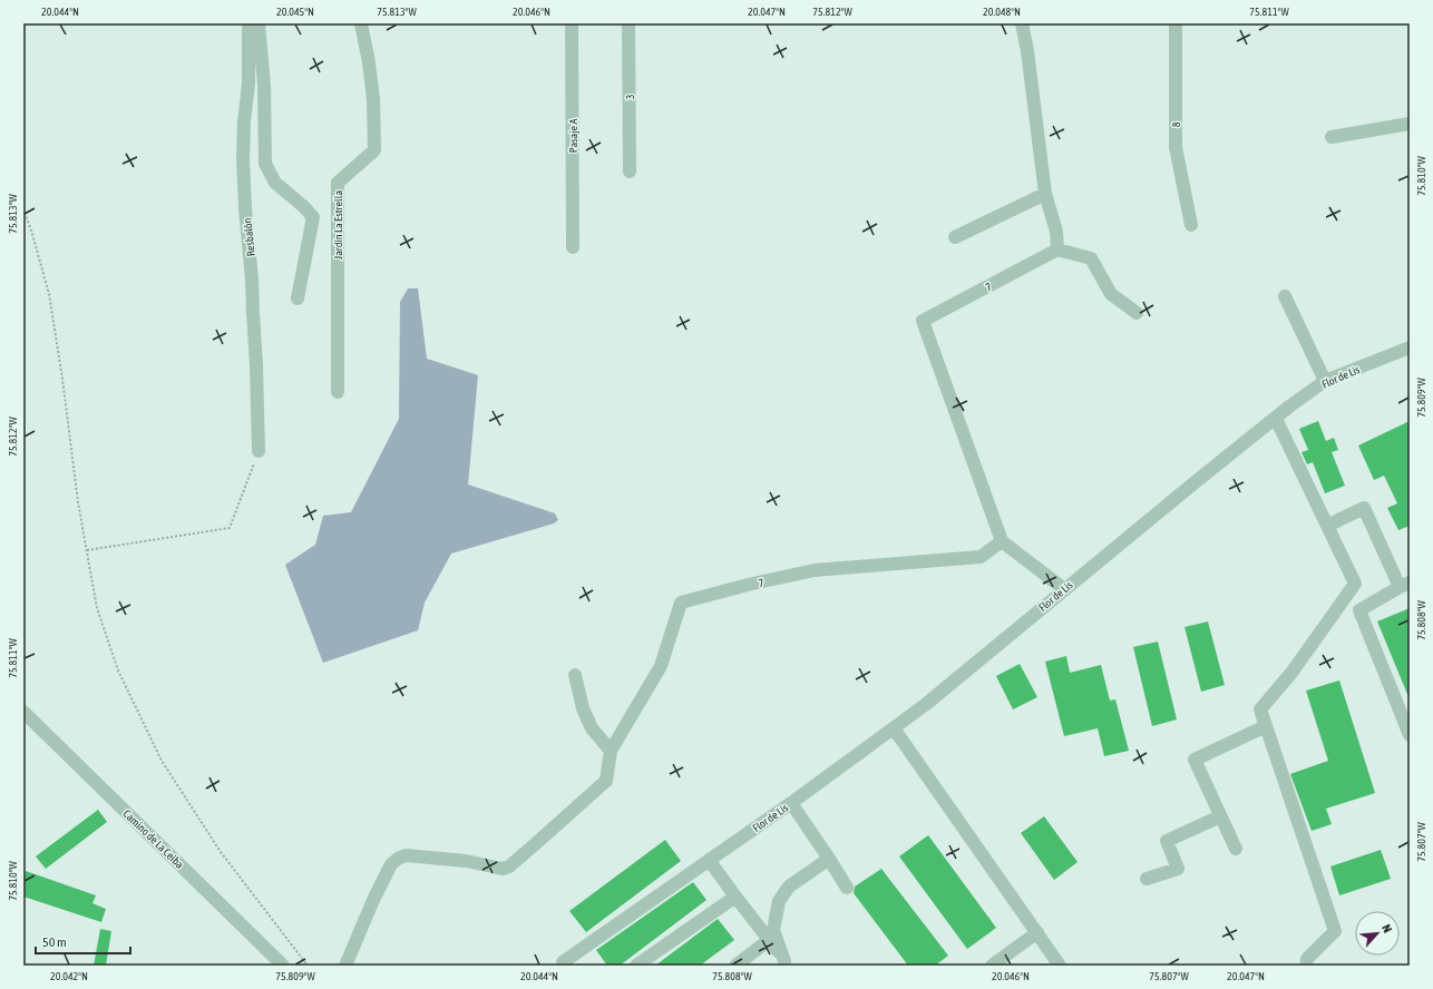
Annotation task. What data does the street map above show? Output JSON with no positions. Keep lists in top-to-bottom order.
{
  "streets": {
    "street": [
      "3",
      "8",
      "Pasaje A",
      "Jardín La Estrella",
      "Resbalón",
      "7",
      "Flor de Lis",
      "Camino de La Ceiba"
    ]
  },
  "scale_bar": "50 m",
  "north": "top right",
  "coordinates": [
    "20.044°N",
    "20.045°N",
    "75.813°W",
    "20.046°N",
    "20.047°N",
    "75.812°W",
    "20.048°N",
    "75.811°W",
    "75.810°W",
    "75.809°W",
    "75.808°W",
    "75.807°W",
    "20.042°N"
  ]
}
